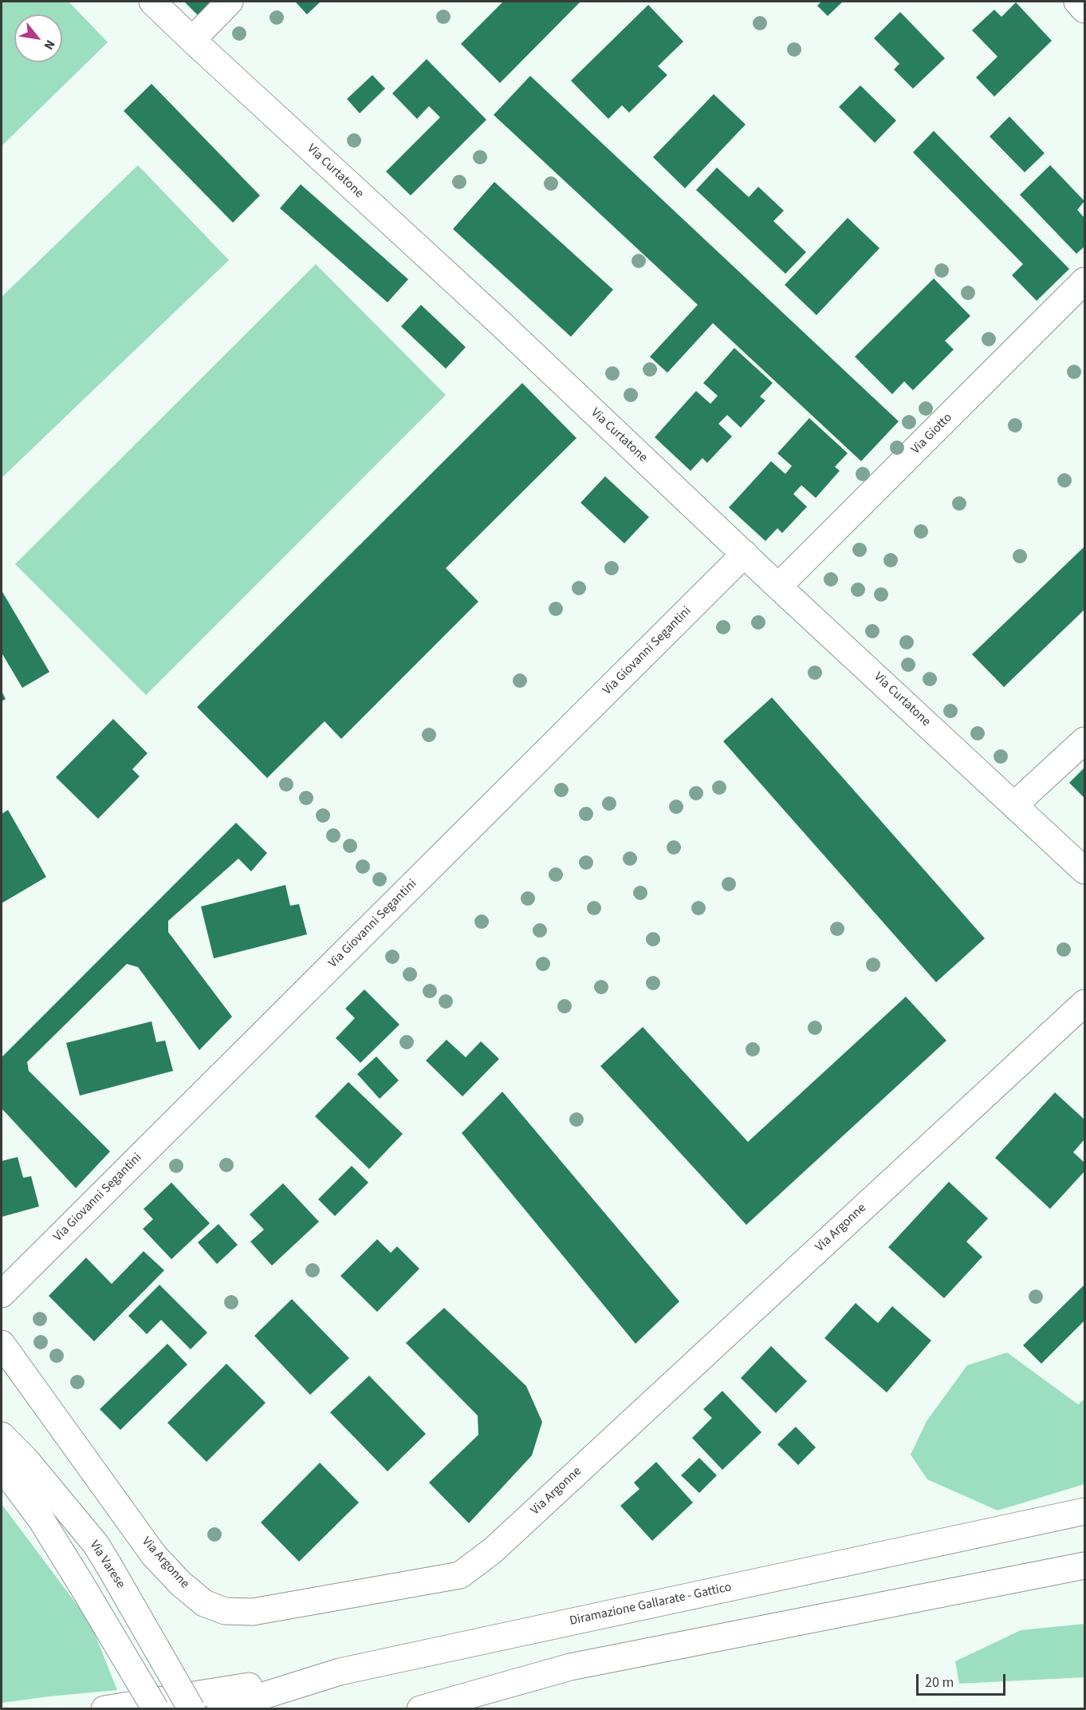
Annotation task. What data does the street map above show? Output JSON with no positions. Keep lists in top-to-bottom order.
{
  "streets": {
    "main road": [
      "Via Curtatone",
      "Via Giotto",
      "Via Giovanni Segantini",
      "Via Argonne",
      "Via Varese",
      "Diramazione Gallarate - Gattico"
    ]
  },
  "crossings": [
    ["Via Curtatone", "Via Giotto"],
    ["Via Curtatone", "Via Giovanni Segantini"]
  ],
  "scale_bar": "20 m",
  "north": "bottom right"
}
